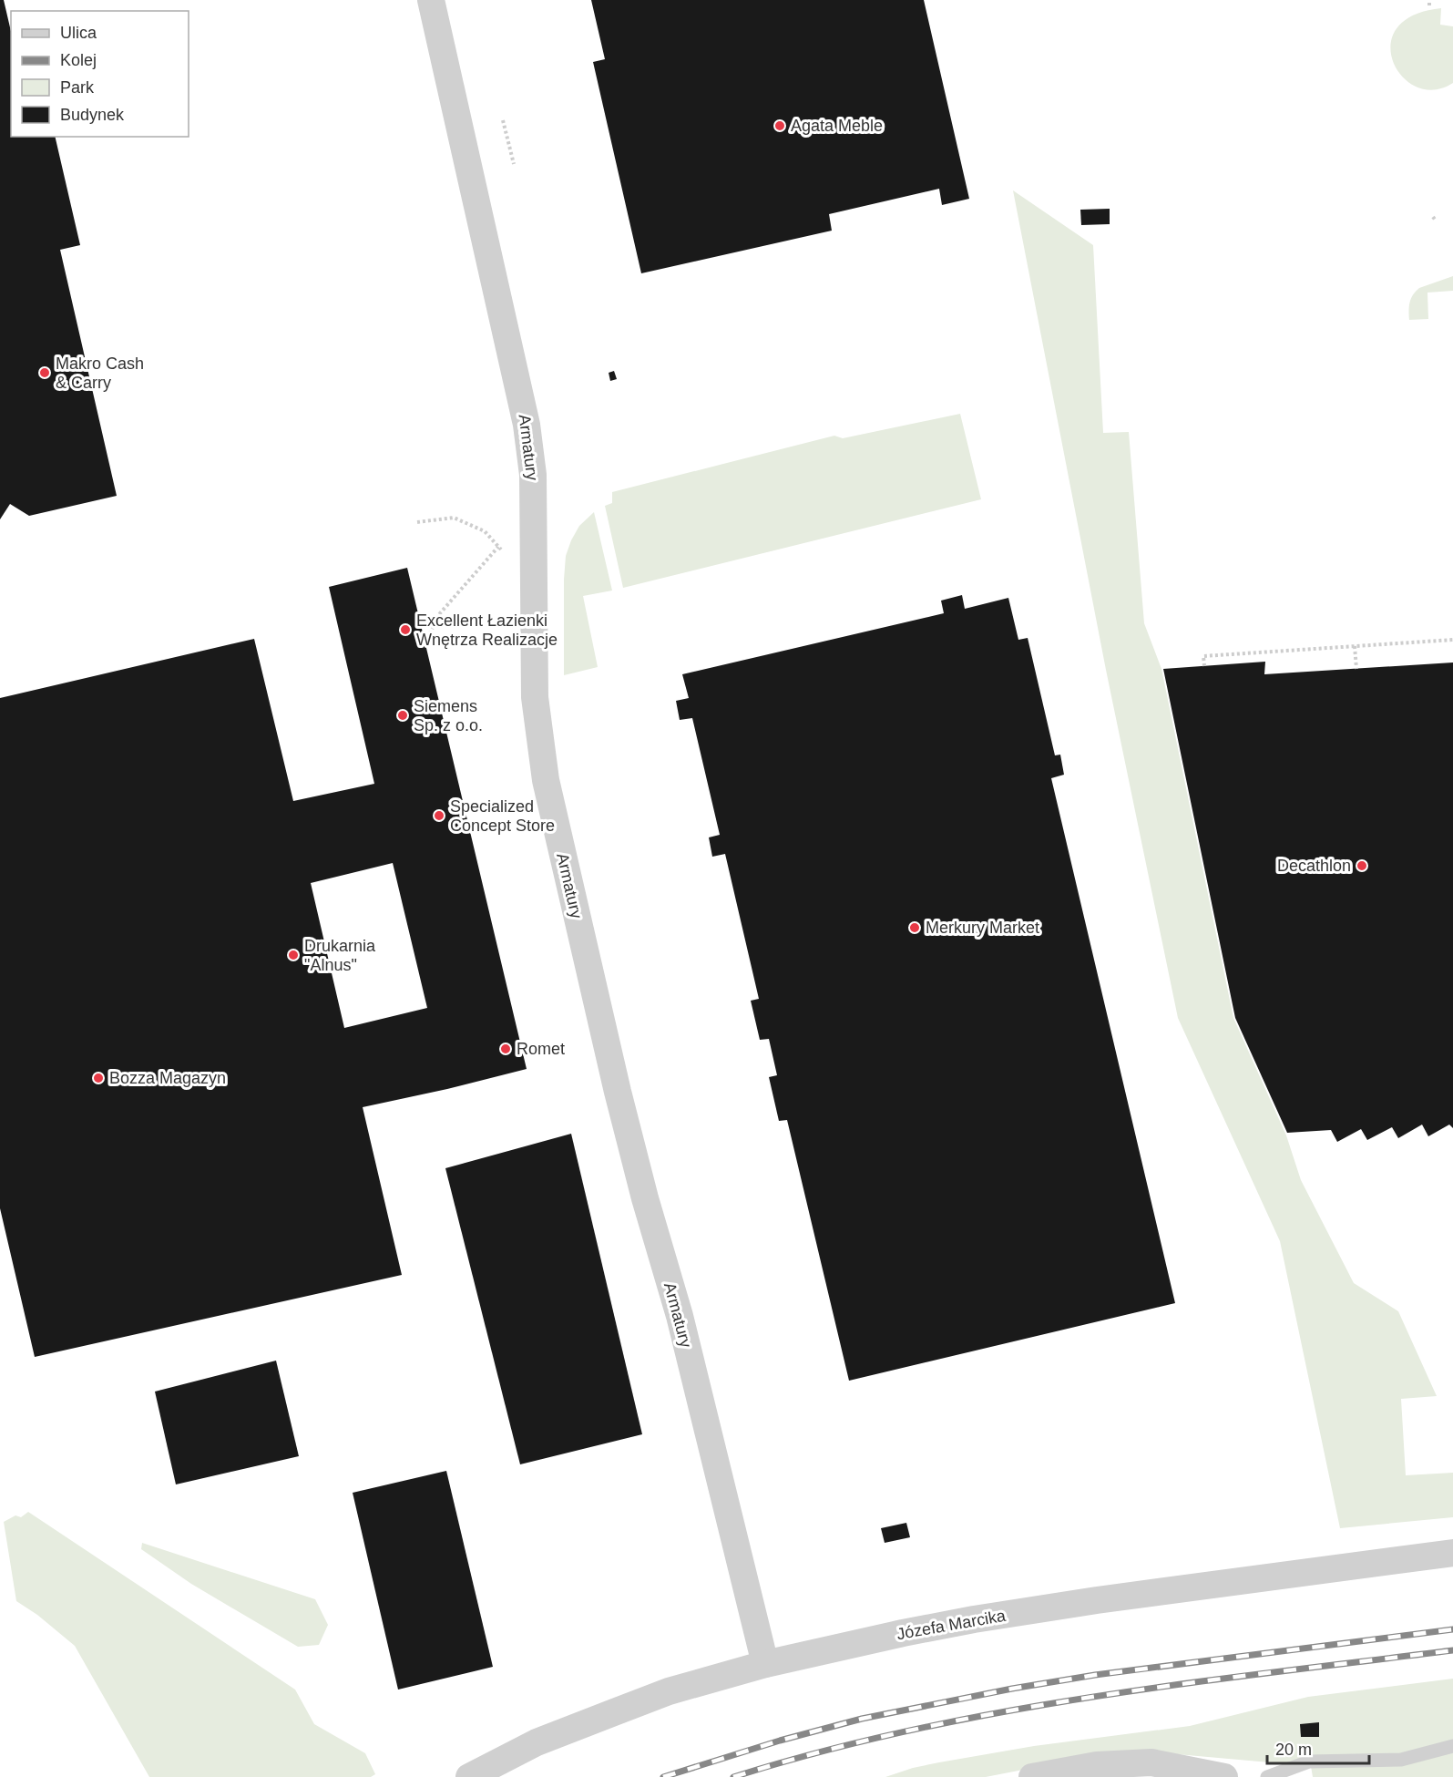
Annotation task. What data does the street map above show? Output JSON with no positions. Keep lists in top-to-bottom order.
{
  "streets": {
    "street": ["Armatury", "Józefa Marcika"]
  },
  "crossings": [
    ["Armatury", "Józefa Marcika"]
  ],
  "places": [
    "Agata Meble",
    "Makro Cash & Carry",
    "Excellent Łazienki Wnętrza Realizacje",
    "Siemens Sp. z o.o.",
    "Specialized Concept Store",
    "Decathlon",
    "Merkury Market",
    "Drukarnia \"Alnus\"",
    "Romet",
    "Bozza Magazyn"
  ],
  "legend": [
    "Ulica",
    "Kolej",
    "Park",
    "Budynek"
  ],
  "scale_bar": "20 m"
}
